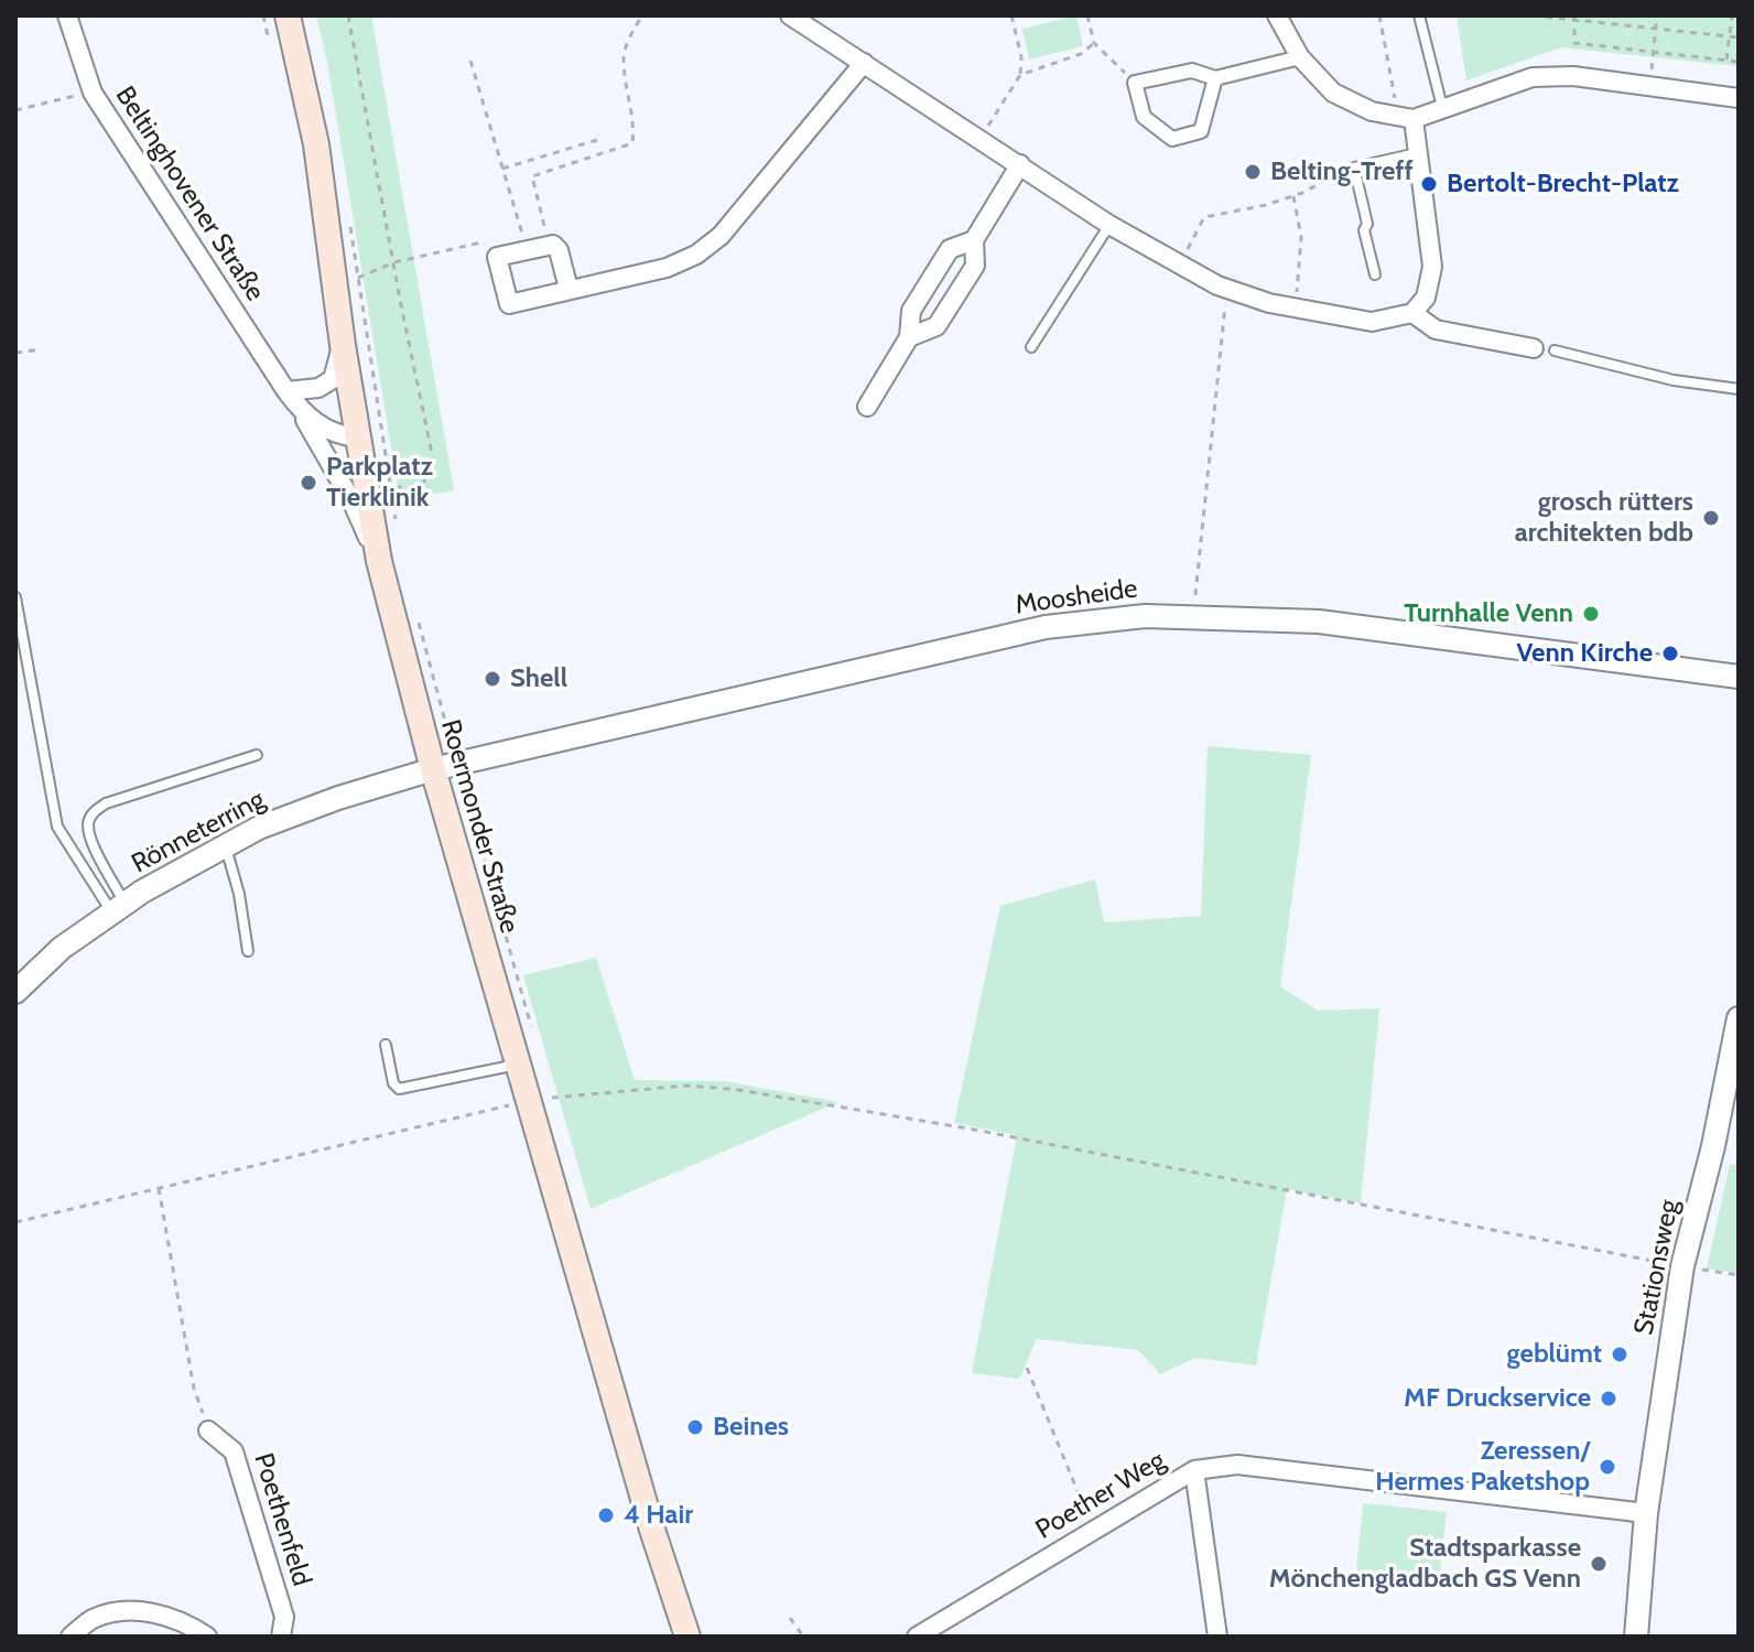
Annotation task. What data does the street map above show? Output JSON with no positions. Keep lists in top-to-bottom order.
{
  "streets": {
    "main road": ["Roermonder Straße"],
    "street": [
      "Beltinghovener Straße",
      "Moosheide",
      "Rönneterring",
      "Stationsweg",
      "Poether Weg",
      "Poethenfeld"
    ]
  },
  "crossings": [
    ["Beltinghovener Straße", "Roermonder Straße"],
    ["Moosheide", "Roermonder Straße"],
    ["Moosheide", "Rönneterring"],
    ["Roermonder Straße", "Rönneterring"],
    ["Stationsweg", "Poether Weg"]
  ],
  "places": [
    "Belting-Treff",
    "Bertolt-Brecht-Platz",
    "Parkplatz Tierklinik",
    "grosch rütters architekten bdb",
    "Turnhalle Venn",
    "Venn Kirche",
    "Shell",
    "geblümt",
    "MF Druckservice",
    "Beines",
    "Zeressen/ Hermes Paketshop",
    "4 Hair",
    "Stadtsparkasse Mönchengladbach GS Venn"
  ]
}
